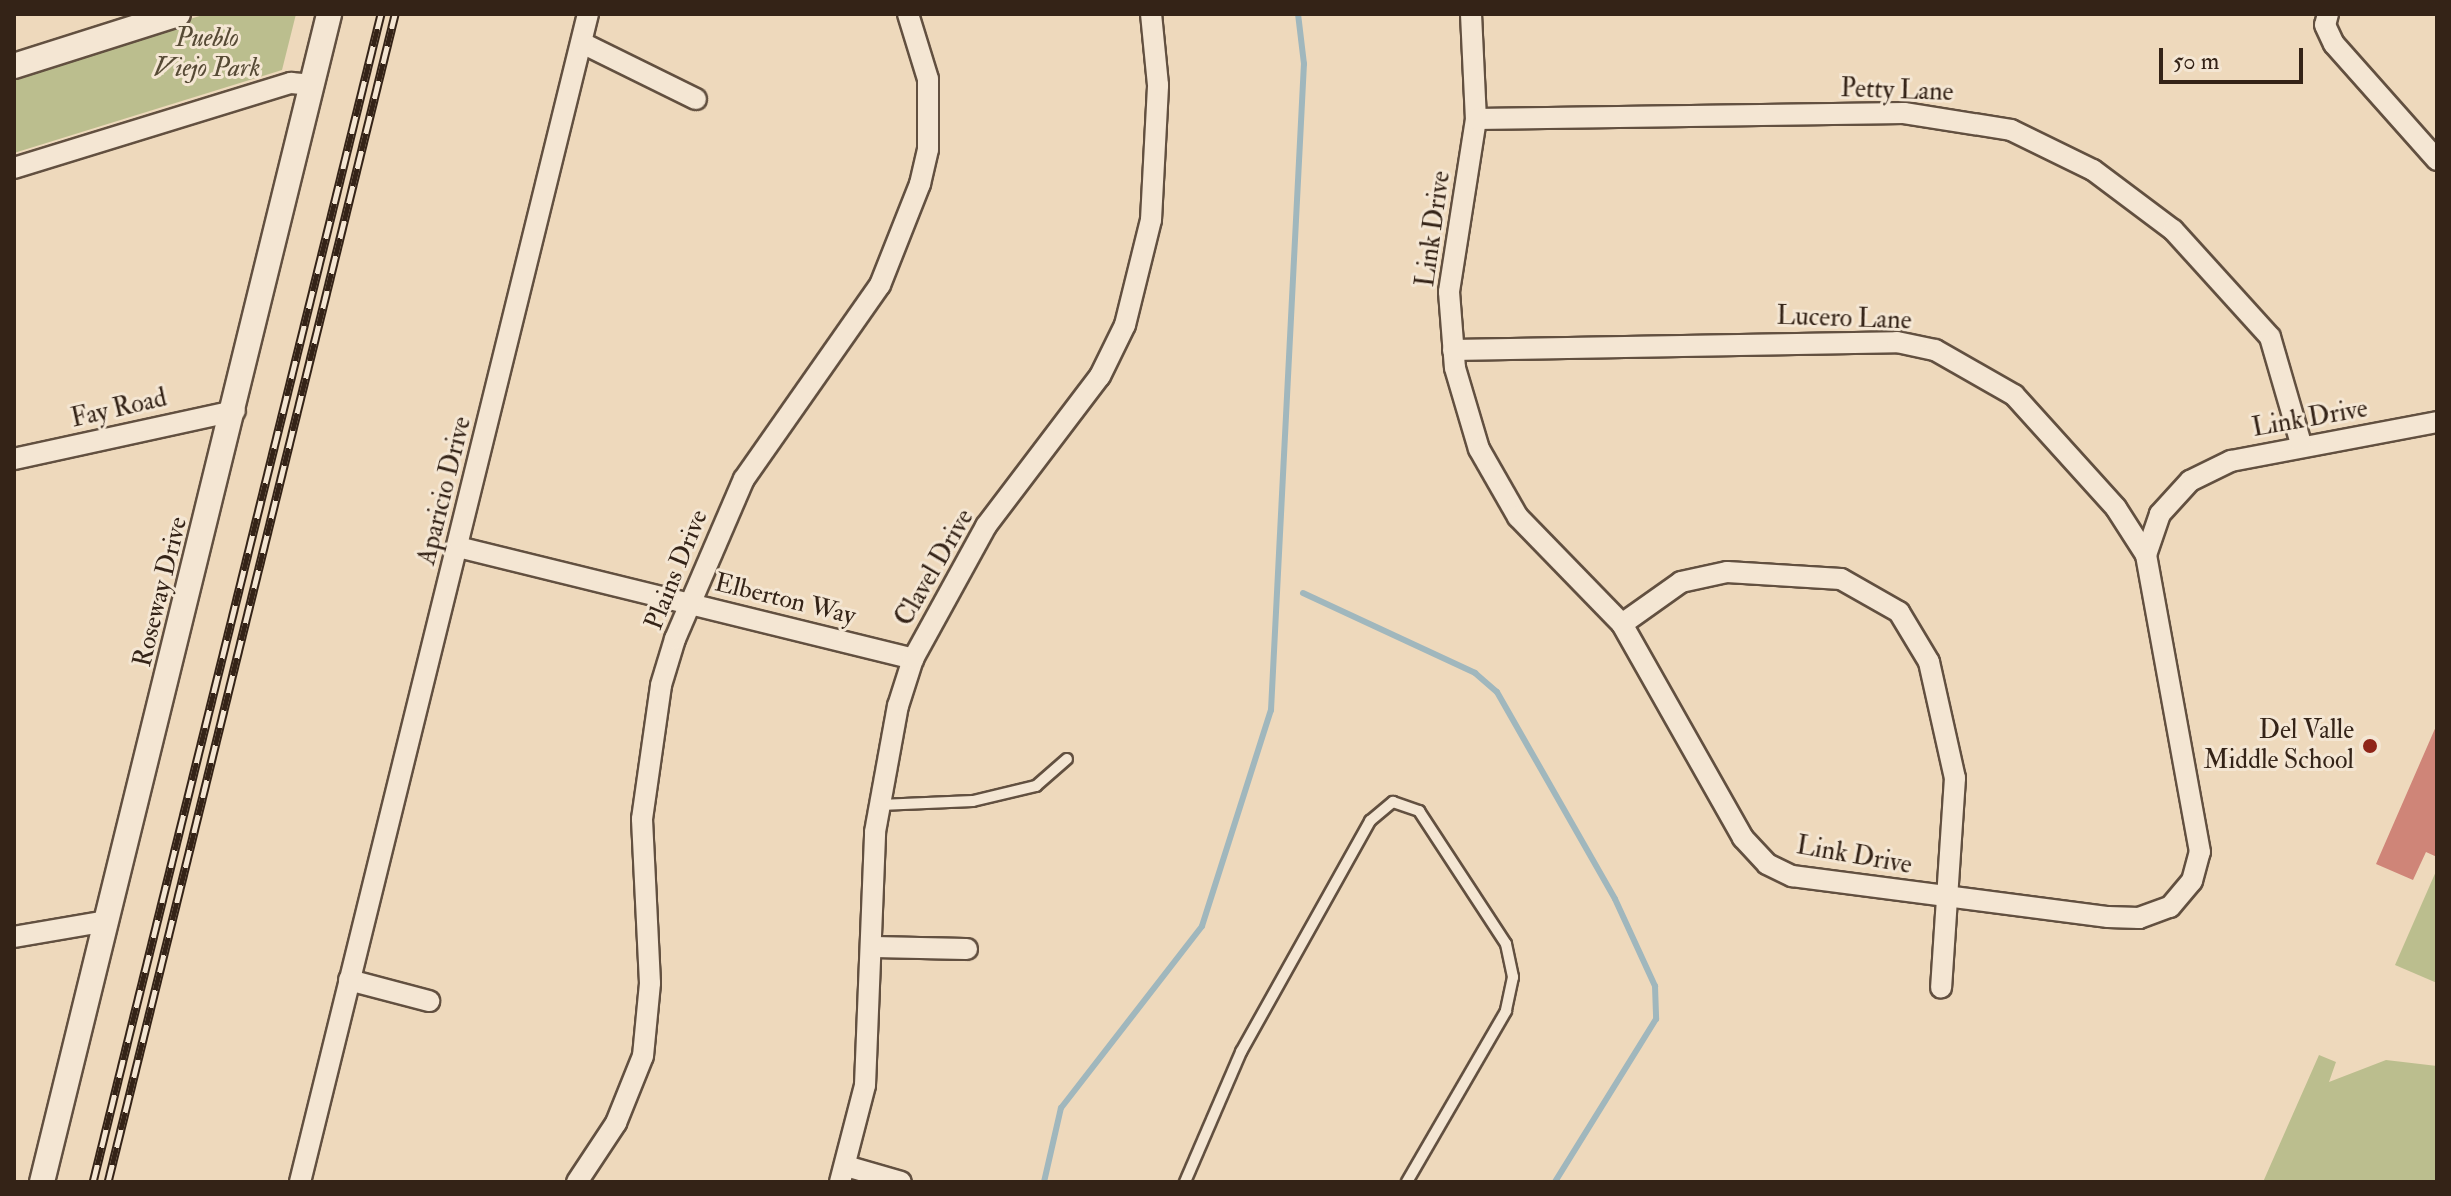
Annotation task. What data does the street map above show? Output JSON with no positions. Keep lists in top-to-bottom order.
{
  "streets": {
    "street": [
      "Petty Lane",
      "Link Drive",
      "Lucero Lane",
      "Fay Road",
      "Aparicio Drive",
      "Clavel Drive",
      "Plains Drive",
      "Roseway Drive",
      "Elberton Way"
    ]
  },
  "crossings": [
    ["Petty Lane", "Link Drive"],
    ["Link Drive", "Lucero Lane"],
    ["Fay Road", "Roseway Drive"],
    ["Aparicio Drive", "Elberton Way"],
    ["Clavel Drive", "Elberton Way"],
    ["Plains Drive", "Elberton Way"]
  ],
  "parks": ["Pueblo Viejo Park"],
  "places": ["Del Valle Middle School"],
  "scale_bar": "50 m"
}
